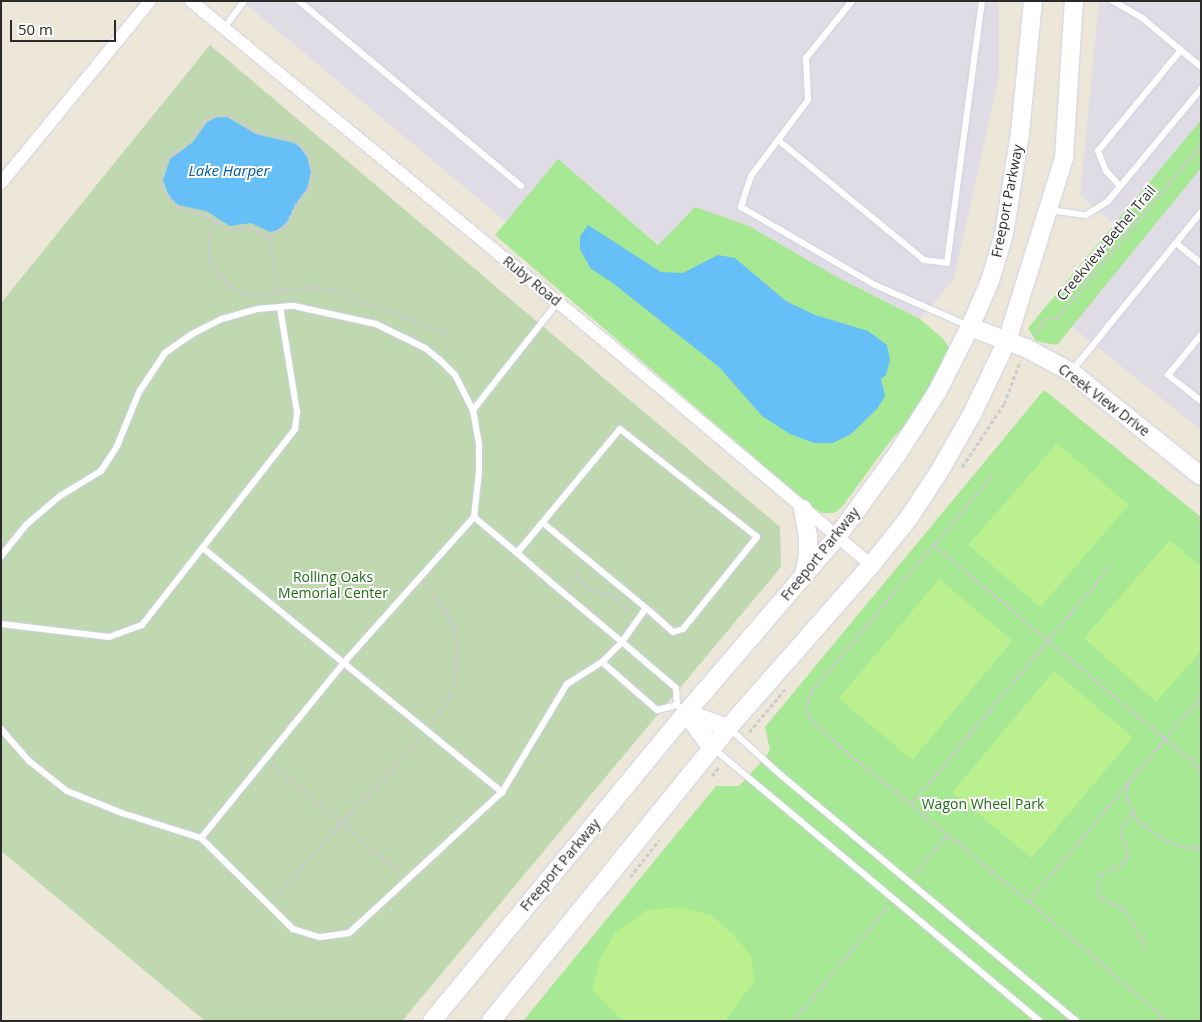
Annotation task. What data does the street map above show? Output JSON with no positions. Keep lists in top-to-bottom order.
{
  "streets": {
    "main road": ["Freeport Parkway", "Creek View Drive"],
    "street": ["Ruby Road"],
    "path": ["Creekview-Bethel Trail"]
  },
  "crossings": [
    ["Freeport Parkway", "Ruby Road"],
    ["Freeport Parkway", "Creek View Drive"],
    ["Creekview-Bethel Trail", "Creek View Drive"]
  ],
  "water": ["Lake Harper"],
  "parks": ["Rolling Oaks Memorial Center", "Wagon Wheel Park"],
  "scale_bar": "50 m"
}
